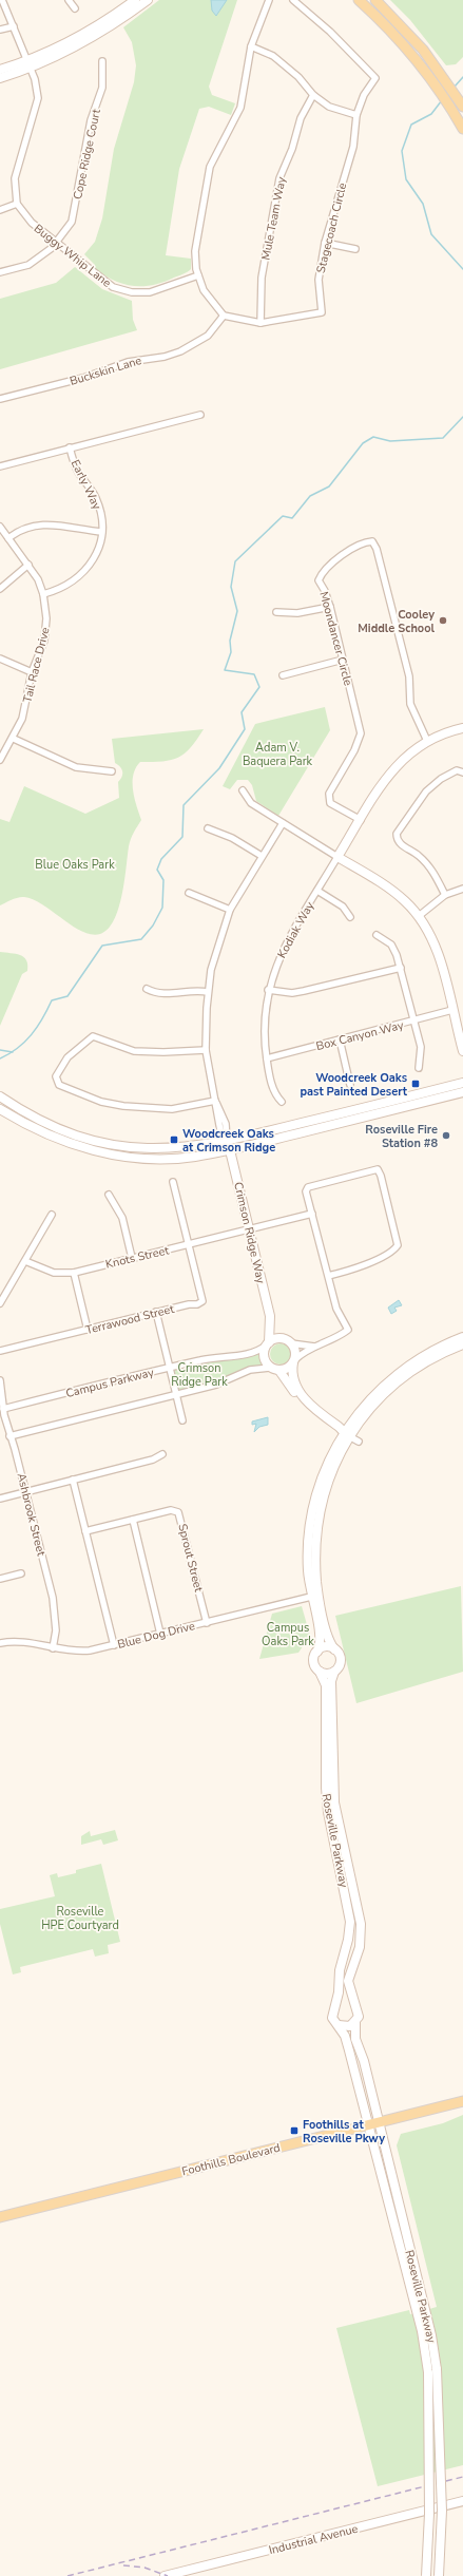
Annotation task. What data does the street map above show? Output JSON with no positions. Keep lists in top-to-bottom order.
{
  "streets": {
    "main road": ["Foothills Boulevard"],
    "street": [
      "Cope Ridge Court",
      "Mule Team Way",
      "Stagecoach Circle",
      "Buggy Whip Lane",
      "Buckskin Lane",
      "Early Way",
      "Moondancer Circle",
      "Tail Race Drive",
      "Kodiak Way",
      "Box Canyon Way",
      "Crimson Ridge Way",
      "Knots Street",
      "Terrawood Street",
      "Campus Parkway",
      "Ashbrook Street",
      "Sprout Street",
      "Blue Dog Drive",
      "Roseville Parkway",
      "Industrial Avenue"
    ]
  },
  "crossings": [
    ["Cope Ridge Court", "Buggy Whip Lane"],
    ["Mule Team Way", "Stagecoach Circle"],
    ["Stagecoach Circle", "Buckskin Lane"],
    ["Early Way", "Tail Race Drive"],
    ["Kodiak Way", "Box Canyon Way"],
    ["Crimson Ridge Way", "Knots Street"],
    ["Crimson Ridge Way", "Campus Parkway"],
    ["Knots Street", "Terrawood Street"],
    ["Campus Parkway", "Ashbrook Street"],
    ["Ashbrook Street", "Blue Dog Drive"],
    ["Sprout Street", "Blue Dog Drive"],
    ["Roseville Parkway", "Foothills Boulevard"]
  ],
  "parks": [
    "Adam V. Baquera Park",
    "Blue Oaks Park",
    "Crimson Ridge Park",
    "Campus Oaks Park",
    "Roseville HPE Courtyard"
  ],
  "places": {
    "other": ["Cooley Middle School", "Roseville Fire Station #8"],
    "transit": ["Woodcreek Oaks past Painted Desert", "Woodcreek Oaks at Crimson Ridge", "Foothills at Roseville Pkwy"]
  }
}
